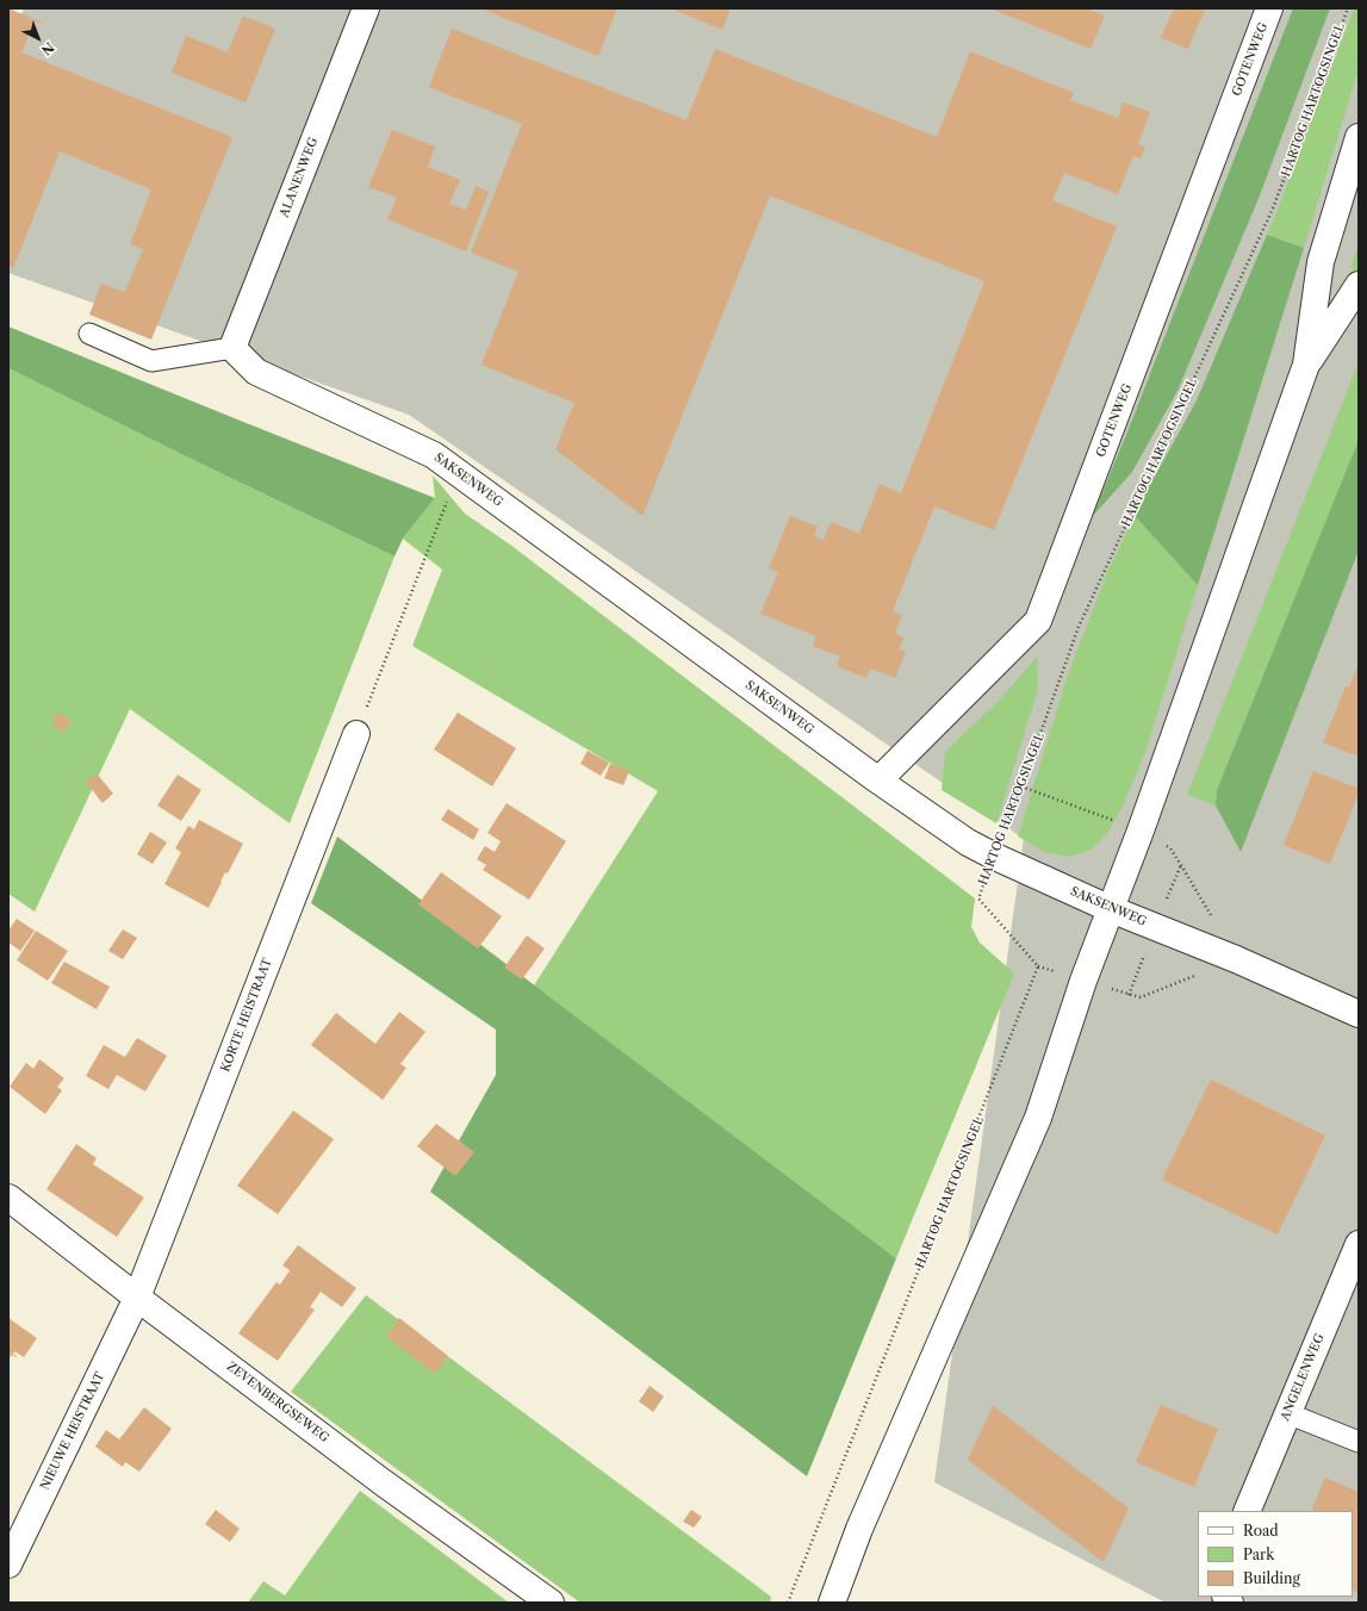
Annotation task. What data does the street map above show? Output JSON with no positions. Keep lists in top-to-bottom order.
{
  "streets": {
    "street": [
      "GOTENWEG",
      "ALANENWEG",
      "SAKSENWEG",
      "KORTE HEISTRAAT",
      "ANGELENWEG",
      "ZEVENBERGSEWEG",
      "NIEUWE HEISTRAAT"
    ],
    "path": ["HARTOG HARTOGSINGEL"]
  },
  "crossings": [
    ["GOTENWEG", "SAKSENWEG"],
    ["HARTOG HARTOGSINGEL", "SAKSENWEG"],
    ["ALANENWEG", "SAKSENWEG"],
    ["KORTE HEISTRAAT", "ZEVENBERGSEWEG"],
    ["KORTE HEISTRAAT", "NIEUWE HEISTRAAT"],
    ["ZEVENBERGSEWEG", "NIEUWE HEISTRAAT"]
  ],
  "legend": ["Road", "Park", "Building"],
  "north": "bottom right"
}
